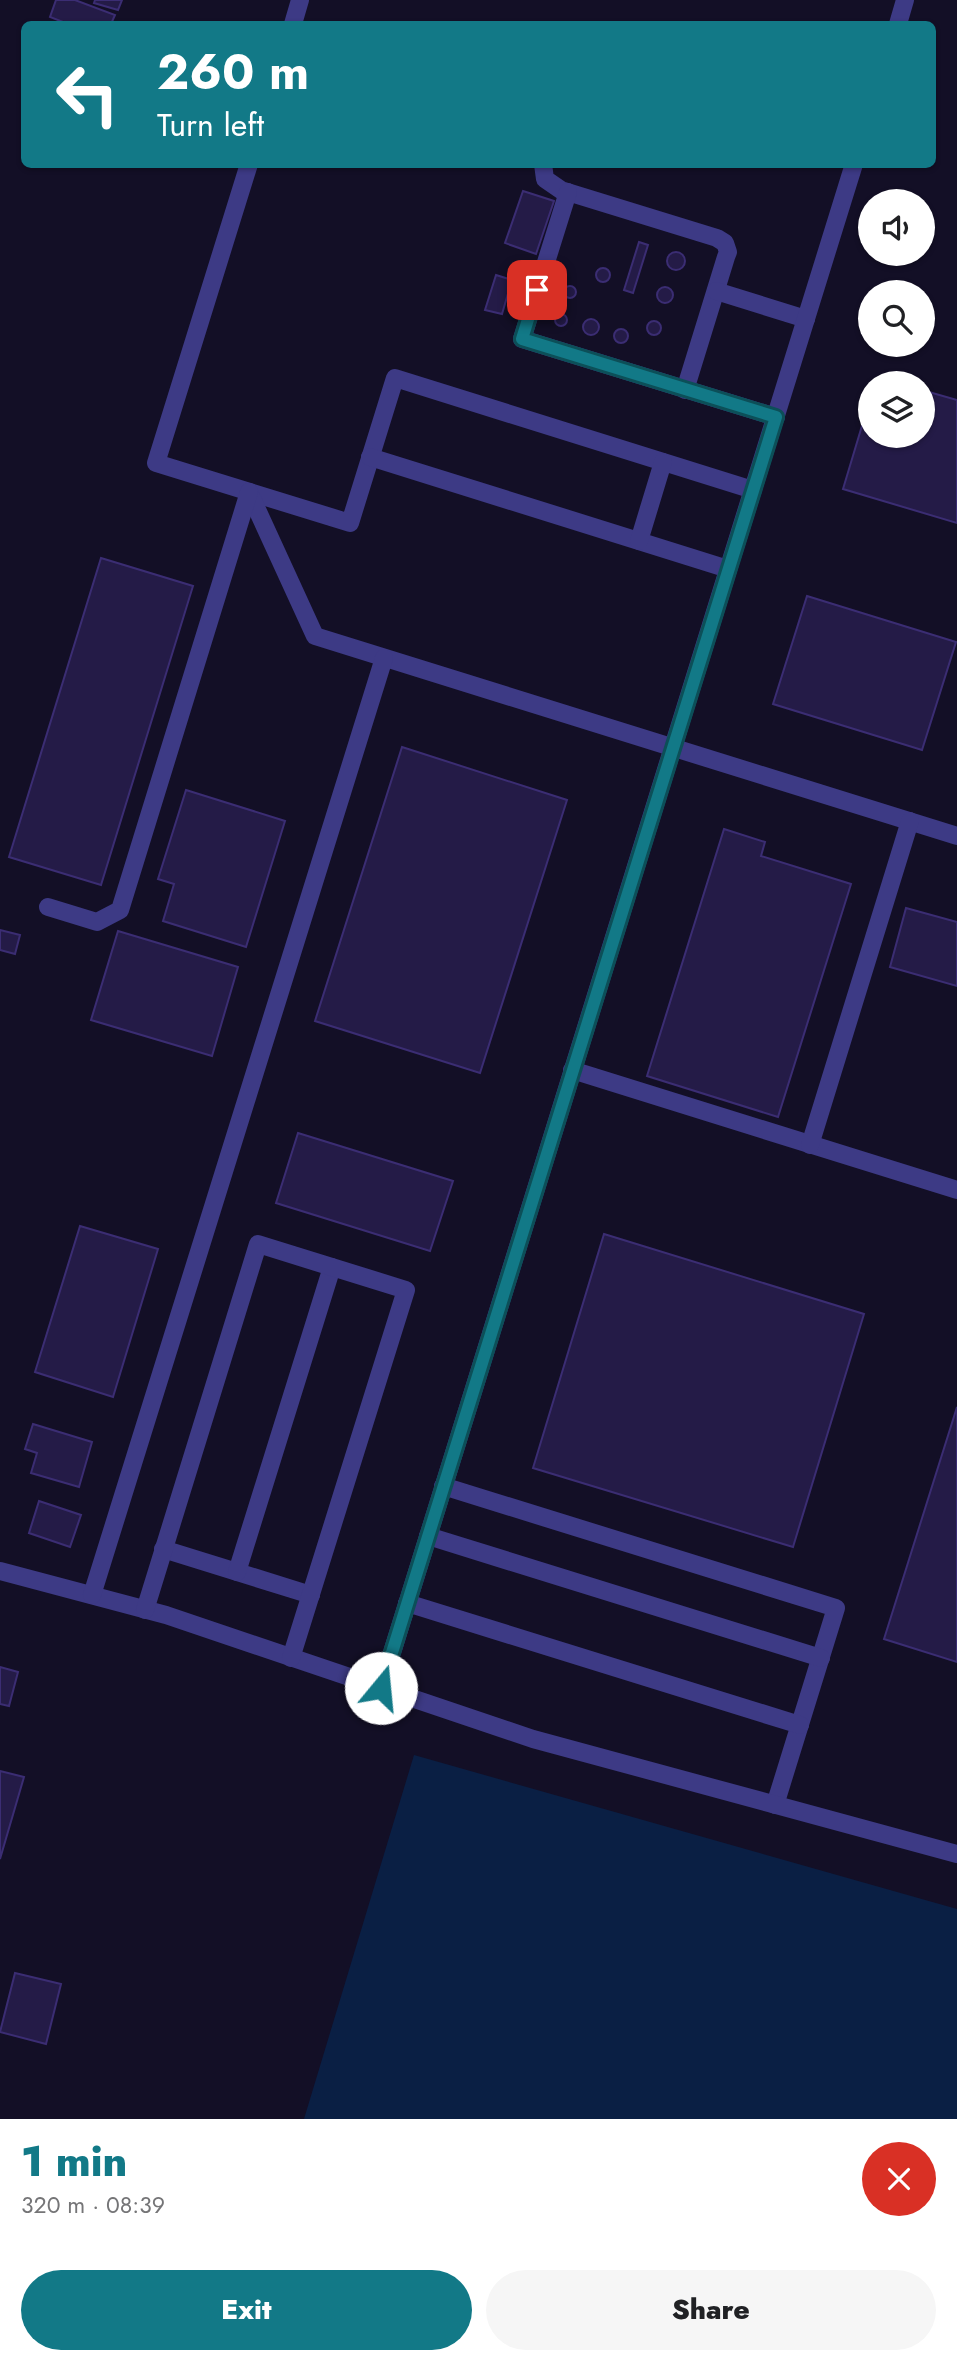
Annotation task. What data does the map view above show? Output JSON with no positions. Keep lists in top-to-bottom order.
{
  "page": {
    "turn": ["260 m", "Turn left"],
    "heading": ["1 min", "320 m · 08:39"],
    "buttons": ["Exit", "Share"]
  }
}
